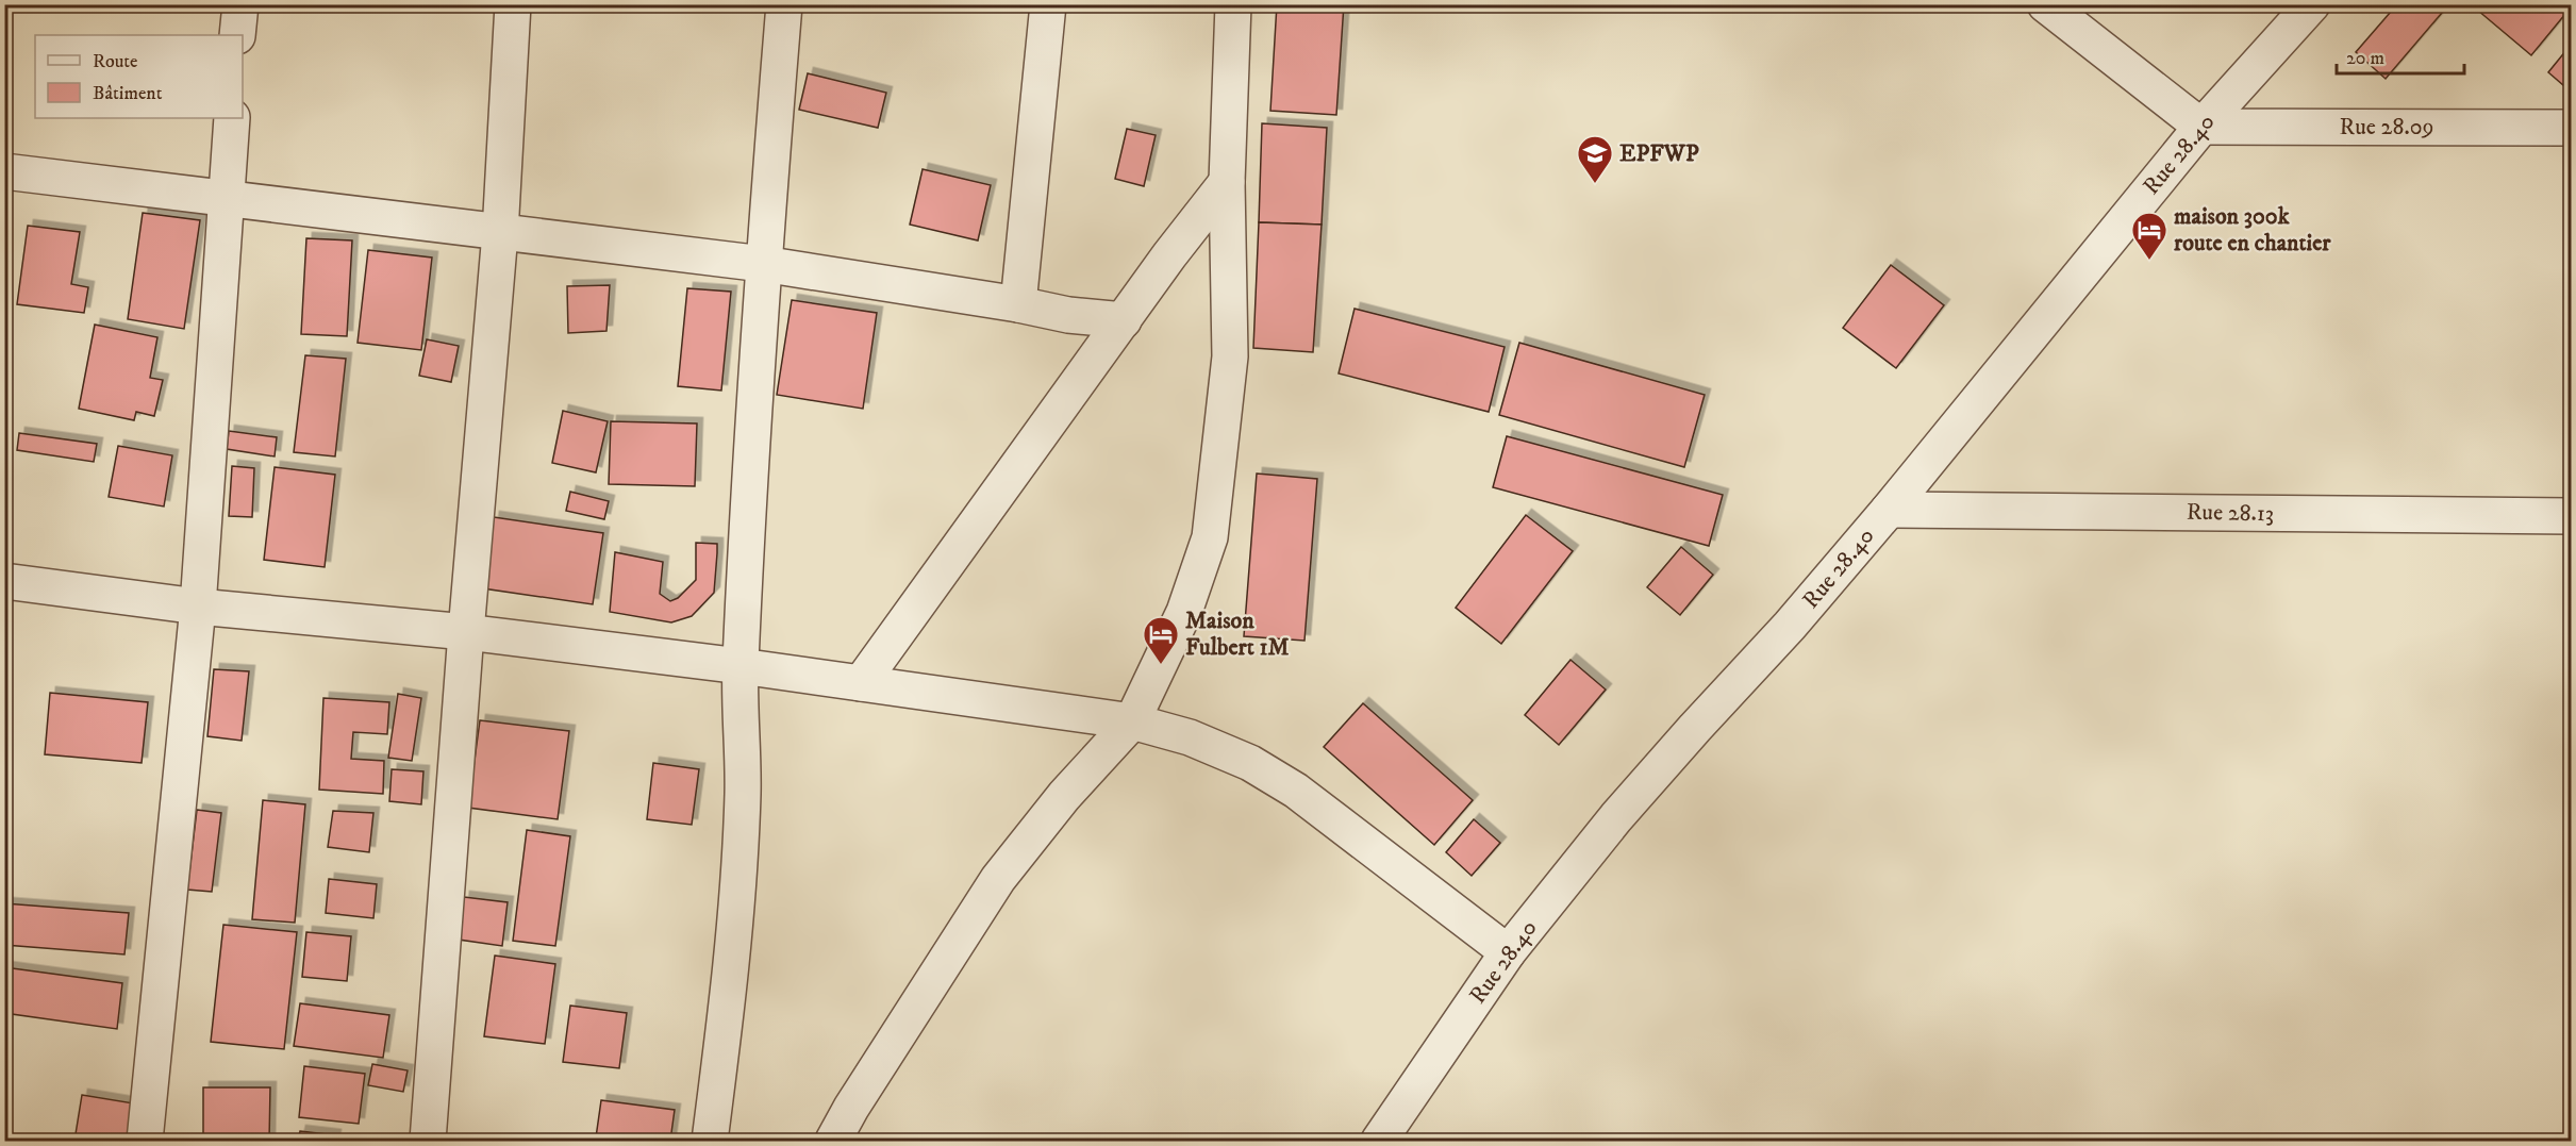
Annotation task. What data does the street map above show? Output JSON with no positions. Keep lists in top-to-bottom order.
{
  "streets": {
    "street": ["Rue 28.09", "Rue 28.40", "Rue 28.13"]
  },
  "crossings": [
    ["Rue 28.09", "Rue 28.40"],
    ["Rue 28.40", "Rue 28.13"]
  ],
  "places": {
    "school or university": ["EPFWP"],
    "hotel": ["maison 300k route en chantier", "Maison Fulbert 1M"]
  },
  "legend": ["Route", "Bâtiment"],
  "scale_bar": "20 m"
}
